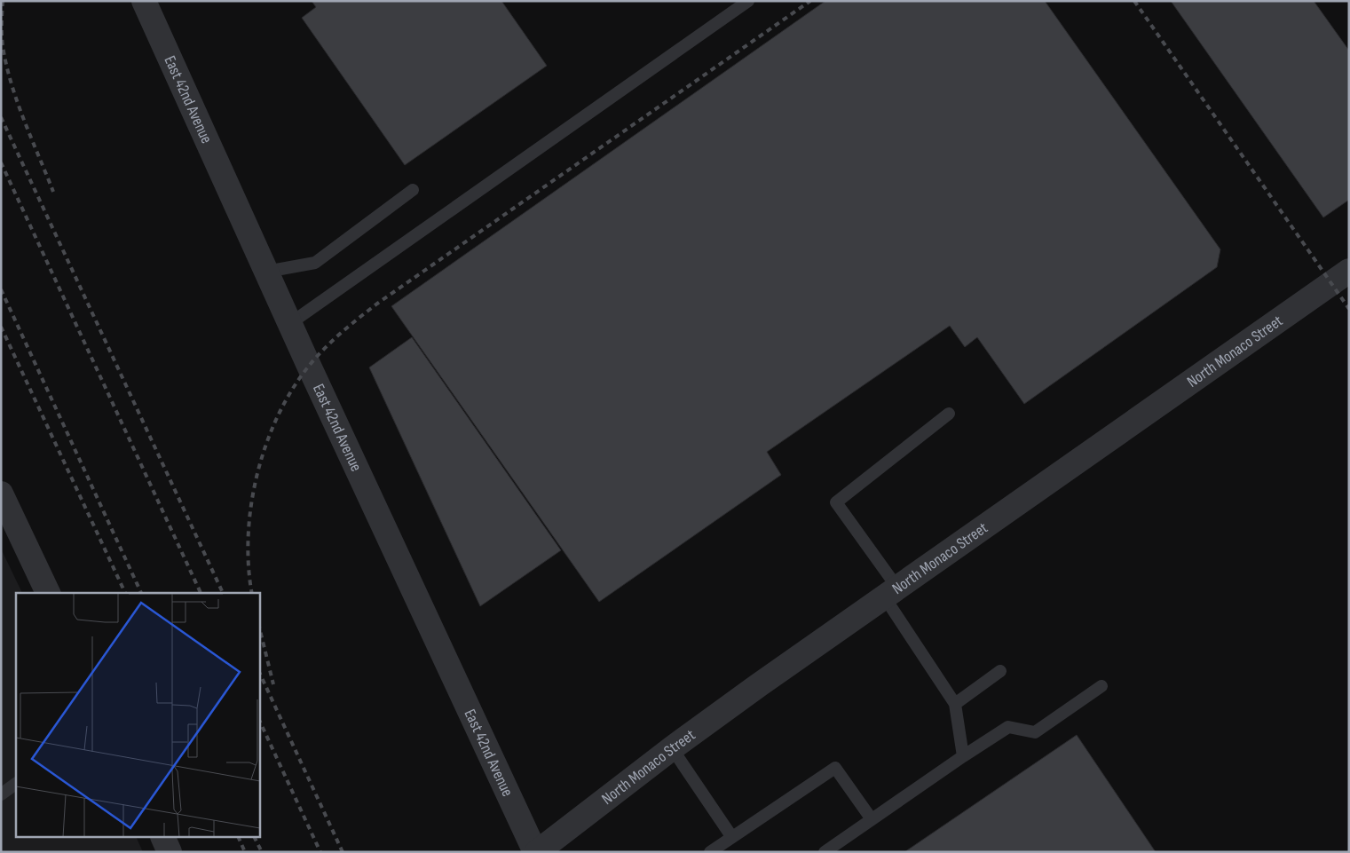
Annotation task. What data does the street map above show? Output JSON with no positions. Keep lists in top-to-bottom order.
{
  "streets": {
    "street": ["East 42nd Avenue", "North Monaco Street"]
  },
  "crossings": [
    ["East 42nd Avenue", "North Monaco Street"]
  ]
}
